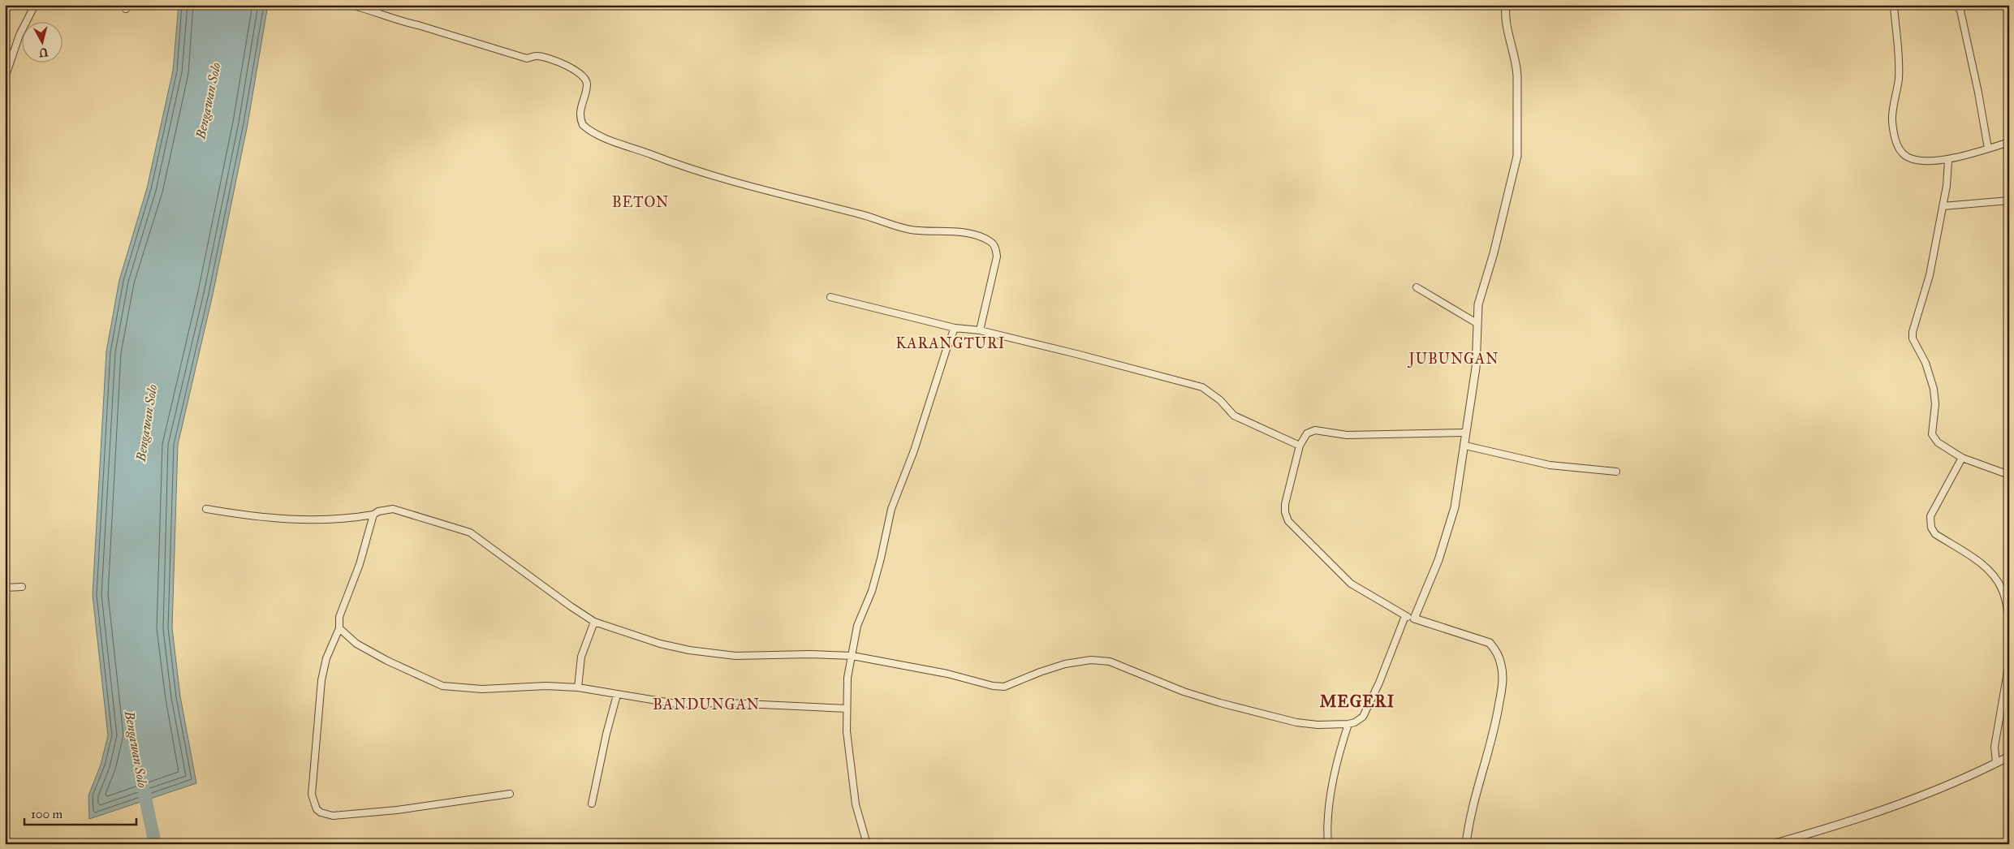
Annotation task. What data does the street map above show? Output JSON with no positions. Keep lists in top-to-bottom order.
{
  "districts": [
    "BETON",
    "KARANGTURI",
    "JUBUNGAN",
    "MEGERI",
    "BANDUNGAN"
  ],
  "water": ["Bengawan Solo"],
  "scale_bar": "100 m",
  "north": "bottom"
}
